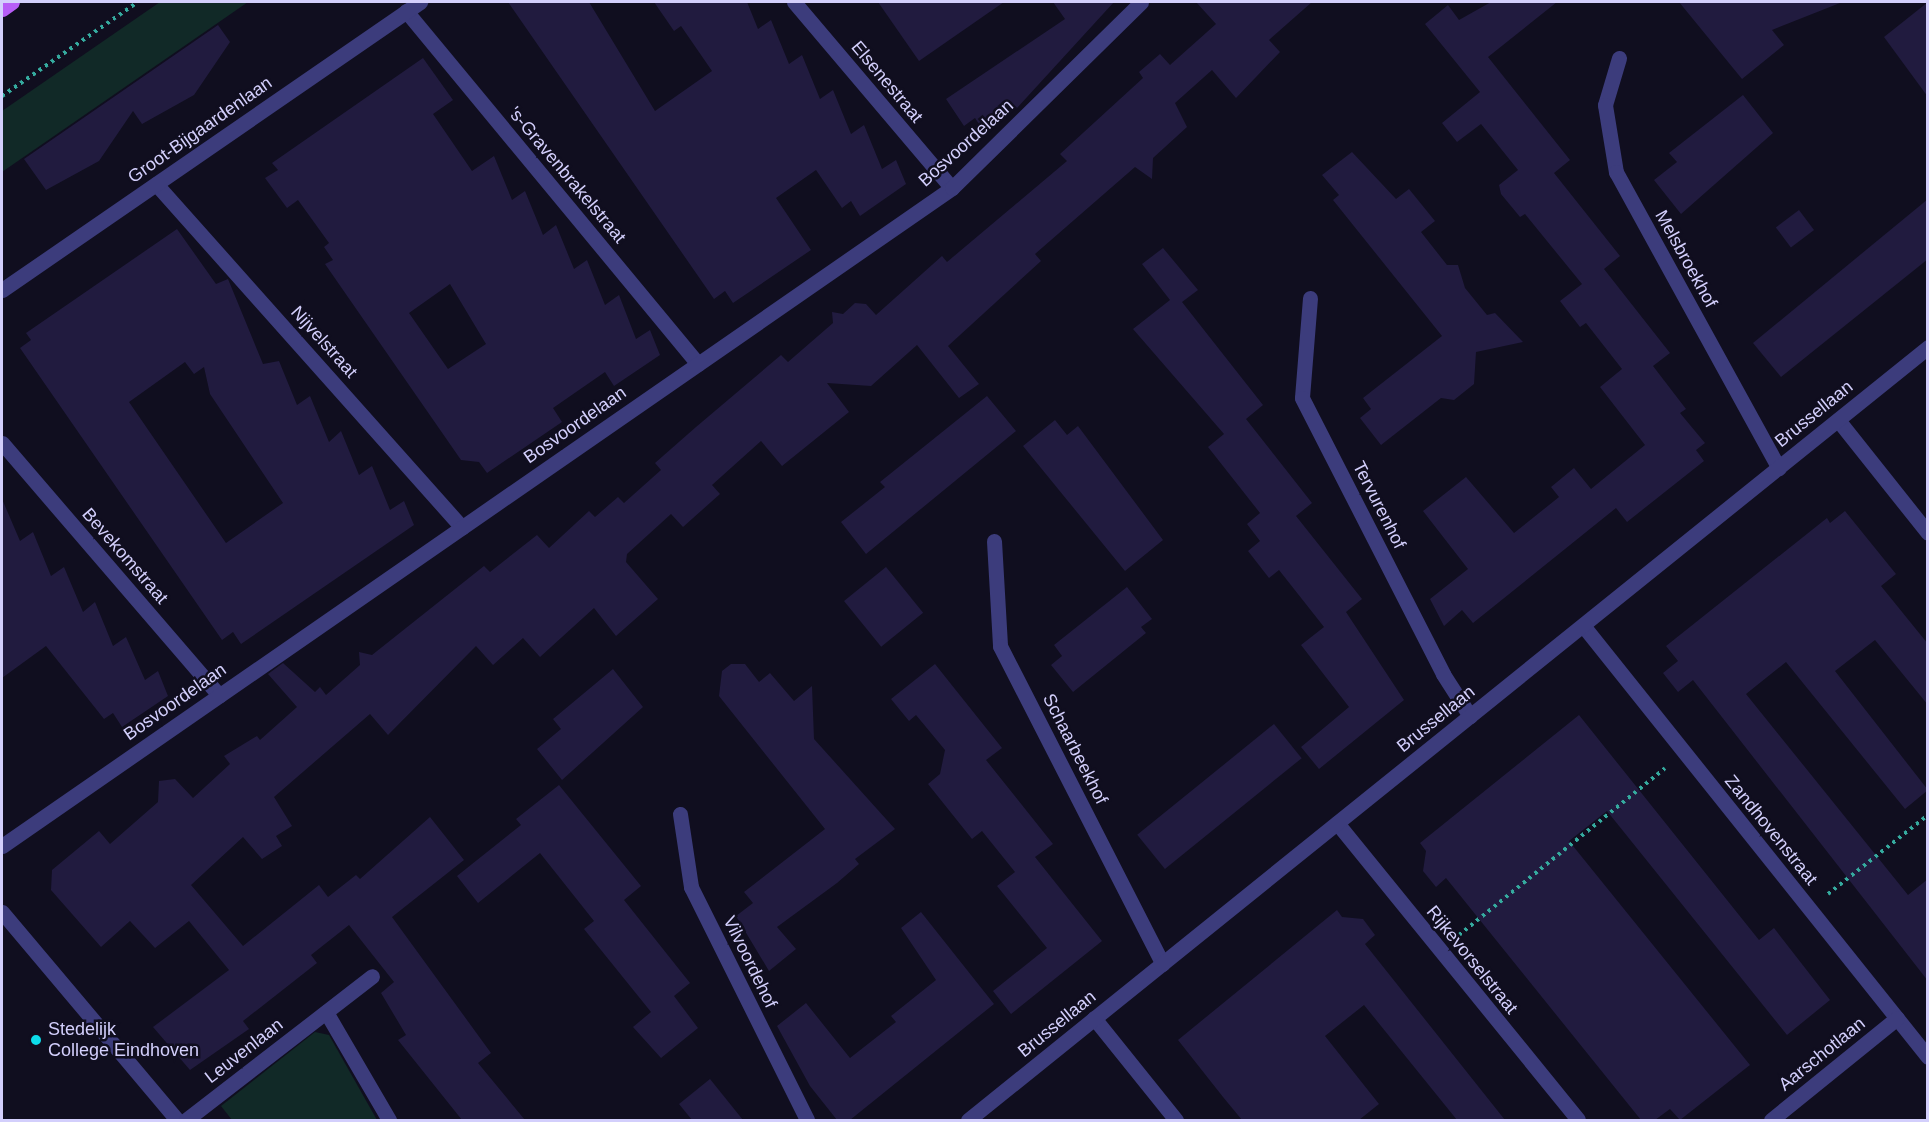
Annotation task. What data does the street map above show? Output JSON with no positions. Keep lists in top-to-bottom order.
{
  "streets": {
    "street": [
      "Elsenestraat",
      "Groot-Bijgaardenlaan",
      "Bosvoordelaan",
      "'s-Gravenbrakelstraat",
      "Melsbroekhof",
      "Nijvelstraat",
      "Brussellaan",
      "Tervurenhof",
      "Bevekomstraat",
      "Schaarbeekhof",
      "Zandhovenstraat",
      "Rijkevorselstraat",
      "Vilvoordehof",
      "Leuvenlaan",
      "Aarschotlaan"
    ]
  },
  "crossings": [
    ["Elsenestraat", "Bosvoordelaan"],
    ["Groot-Bijgaardenlaan", "'s-Gravenbrakelstraat"],
    ["Groot-Bijgaardenlaan", "Nijvelstraat"],
    ["Bosvoordelaan", "'s-Gravenbrakelstraat"],
    ["Bosvoordelaan", "Nijvelstraat"],
    ["Bosvoordelaan", "Bevekomstraat"],
    ["Melsbroekhof", "Brussellaan"],
    ["Brussellaan", "Tervurenhof"],
    ["Brussellaan", "Schaarbeekhof"],
    ["Brussellaan", "Zandhovenstraat"],
    ["Brussellaan", "Rijkevorselstraat"],
    ["Zandhovenstraat", "Aarschotlaan"]
  ],
  "places": ["Stedelijk College Eindhoven"]
}
